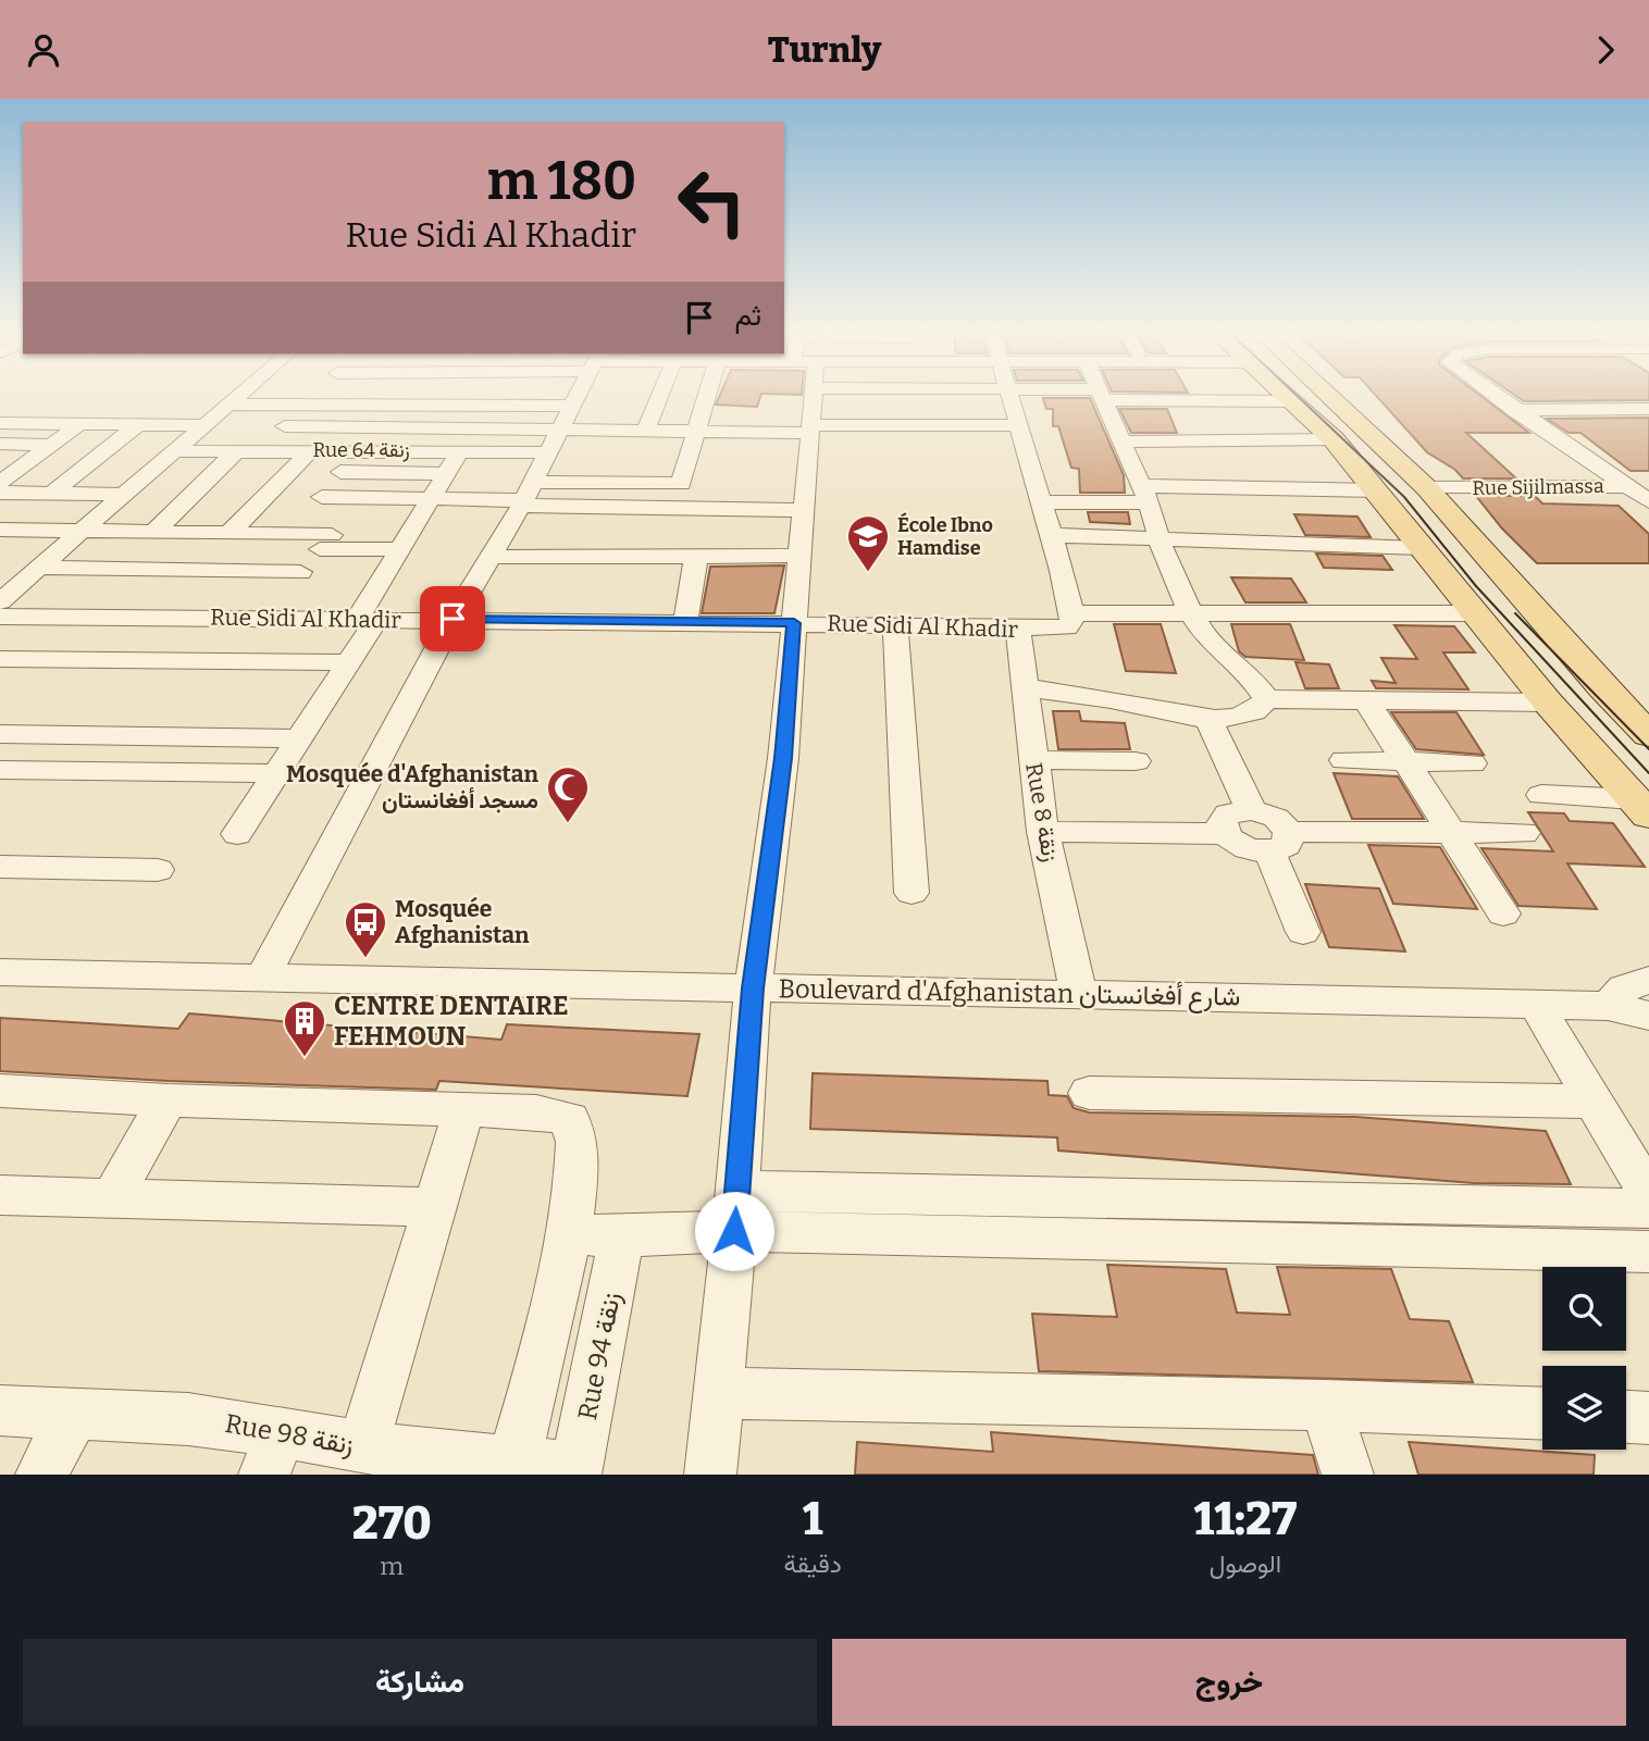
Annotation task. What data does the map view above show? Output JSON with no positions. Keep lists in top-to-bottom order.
{
  "streets": {
    "street": [
      "Rue 64 زنقة",
      "Rue Sijilmassa",
      "Rue Sidi Al Khadir",
      "Rue 8 زنقة",
      "Boulevard d'Afghanistan شارع أفغانستان",
      "Rue 94 زنقة",
      "Rue 98 زنقة"
    ]
  },
  "crossings": [
    ["Rue Sidi Al Khadir", "Rue 8 زنقة"],
    ["Rue 8 زنقة", "Boulevard d'Afghanistan شارع أفغانستان"],
    ["Rue 94 زنقة", "Rue 98 زنقة"]
  ],
  "places": {
    "school or university": ["École Ibno Hamdise"],
    "mosque": ["Mosquée d'Afghanistan مسجد أفغانستان"],
    "bus stop": ["Mosquée Afghanistan"],
    "building": ["CENTRE DENTAIRE FEHMOUN"]
  },
  "page": {
    "header": "Turnly",
    "turn": ["180 m", "Rue Sidi Al Khadir"],
    "then": "ثم",
    "eta": [
      "11:27",
      "الوصول",
      "1",
      "دقيقة",
      "270",
      "m"
    ],
    "buttons": ["خروج", "مشاركة"]
  }
}
